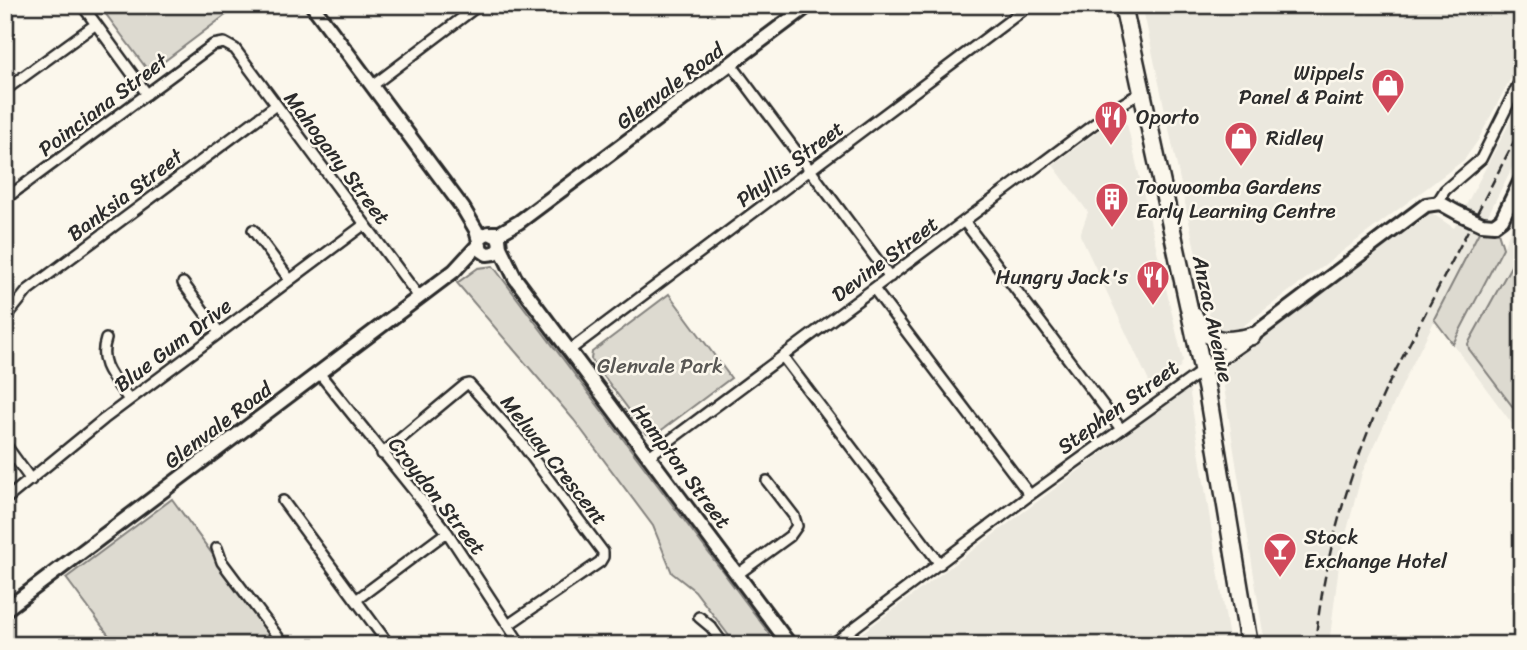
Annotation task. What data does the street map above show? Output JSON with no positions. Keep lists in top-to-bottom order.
{
  "streets": {
    "highway": ["Anzac Avenue"],
    "street": [
      "Glenvale Road",
      "Poinciana Street",
      "Mahogany Street",
      "Phyllis Street",
      "Banksia Street",
      "Devine Street",
      "Blue Gum Drive",
      "Stephen Street",
      "Melway Crescent",
      "Hampton Street",
      "Croydon Street"
    ]
  },
  "crossings": [
    ["Glenvale Road", "Mahogany Street"],
    ["Glenvale Road", "Hampton Street"],
    ["Glenvale Road", "Croydon Street"],
    ["Poinciana Street", "Mahogany Street"],
    ["Mahogany Street", "Banksia Street"],
    ["Mahogany Street", "Blue Gum Drive"],
    ["Phyllis Street", "Hampton Street"],
    ["Devine Street", "Anzac Avenue"],
    ["Devine Street", "Hampton Street"],
    ["Anzac Avenue", "Stephen Street"],
    ["Melway Crescent", "Croydon Street"]
  ],
  "parks": ["Glenvale Park"],
  "places": {
    "shop": ["Wippels Panel & Paint", "Ridley"],
    "restaurant": ["Oporto", "Hungry Jack's"],
    "building": ["Toowoomba Gardens Early Learning Centre"],
    "bar": ["Stock Exchange Hotel"]
  }
}
